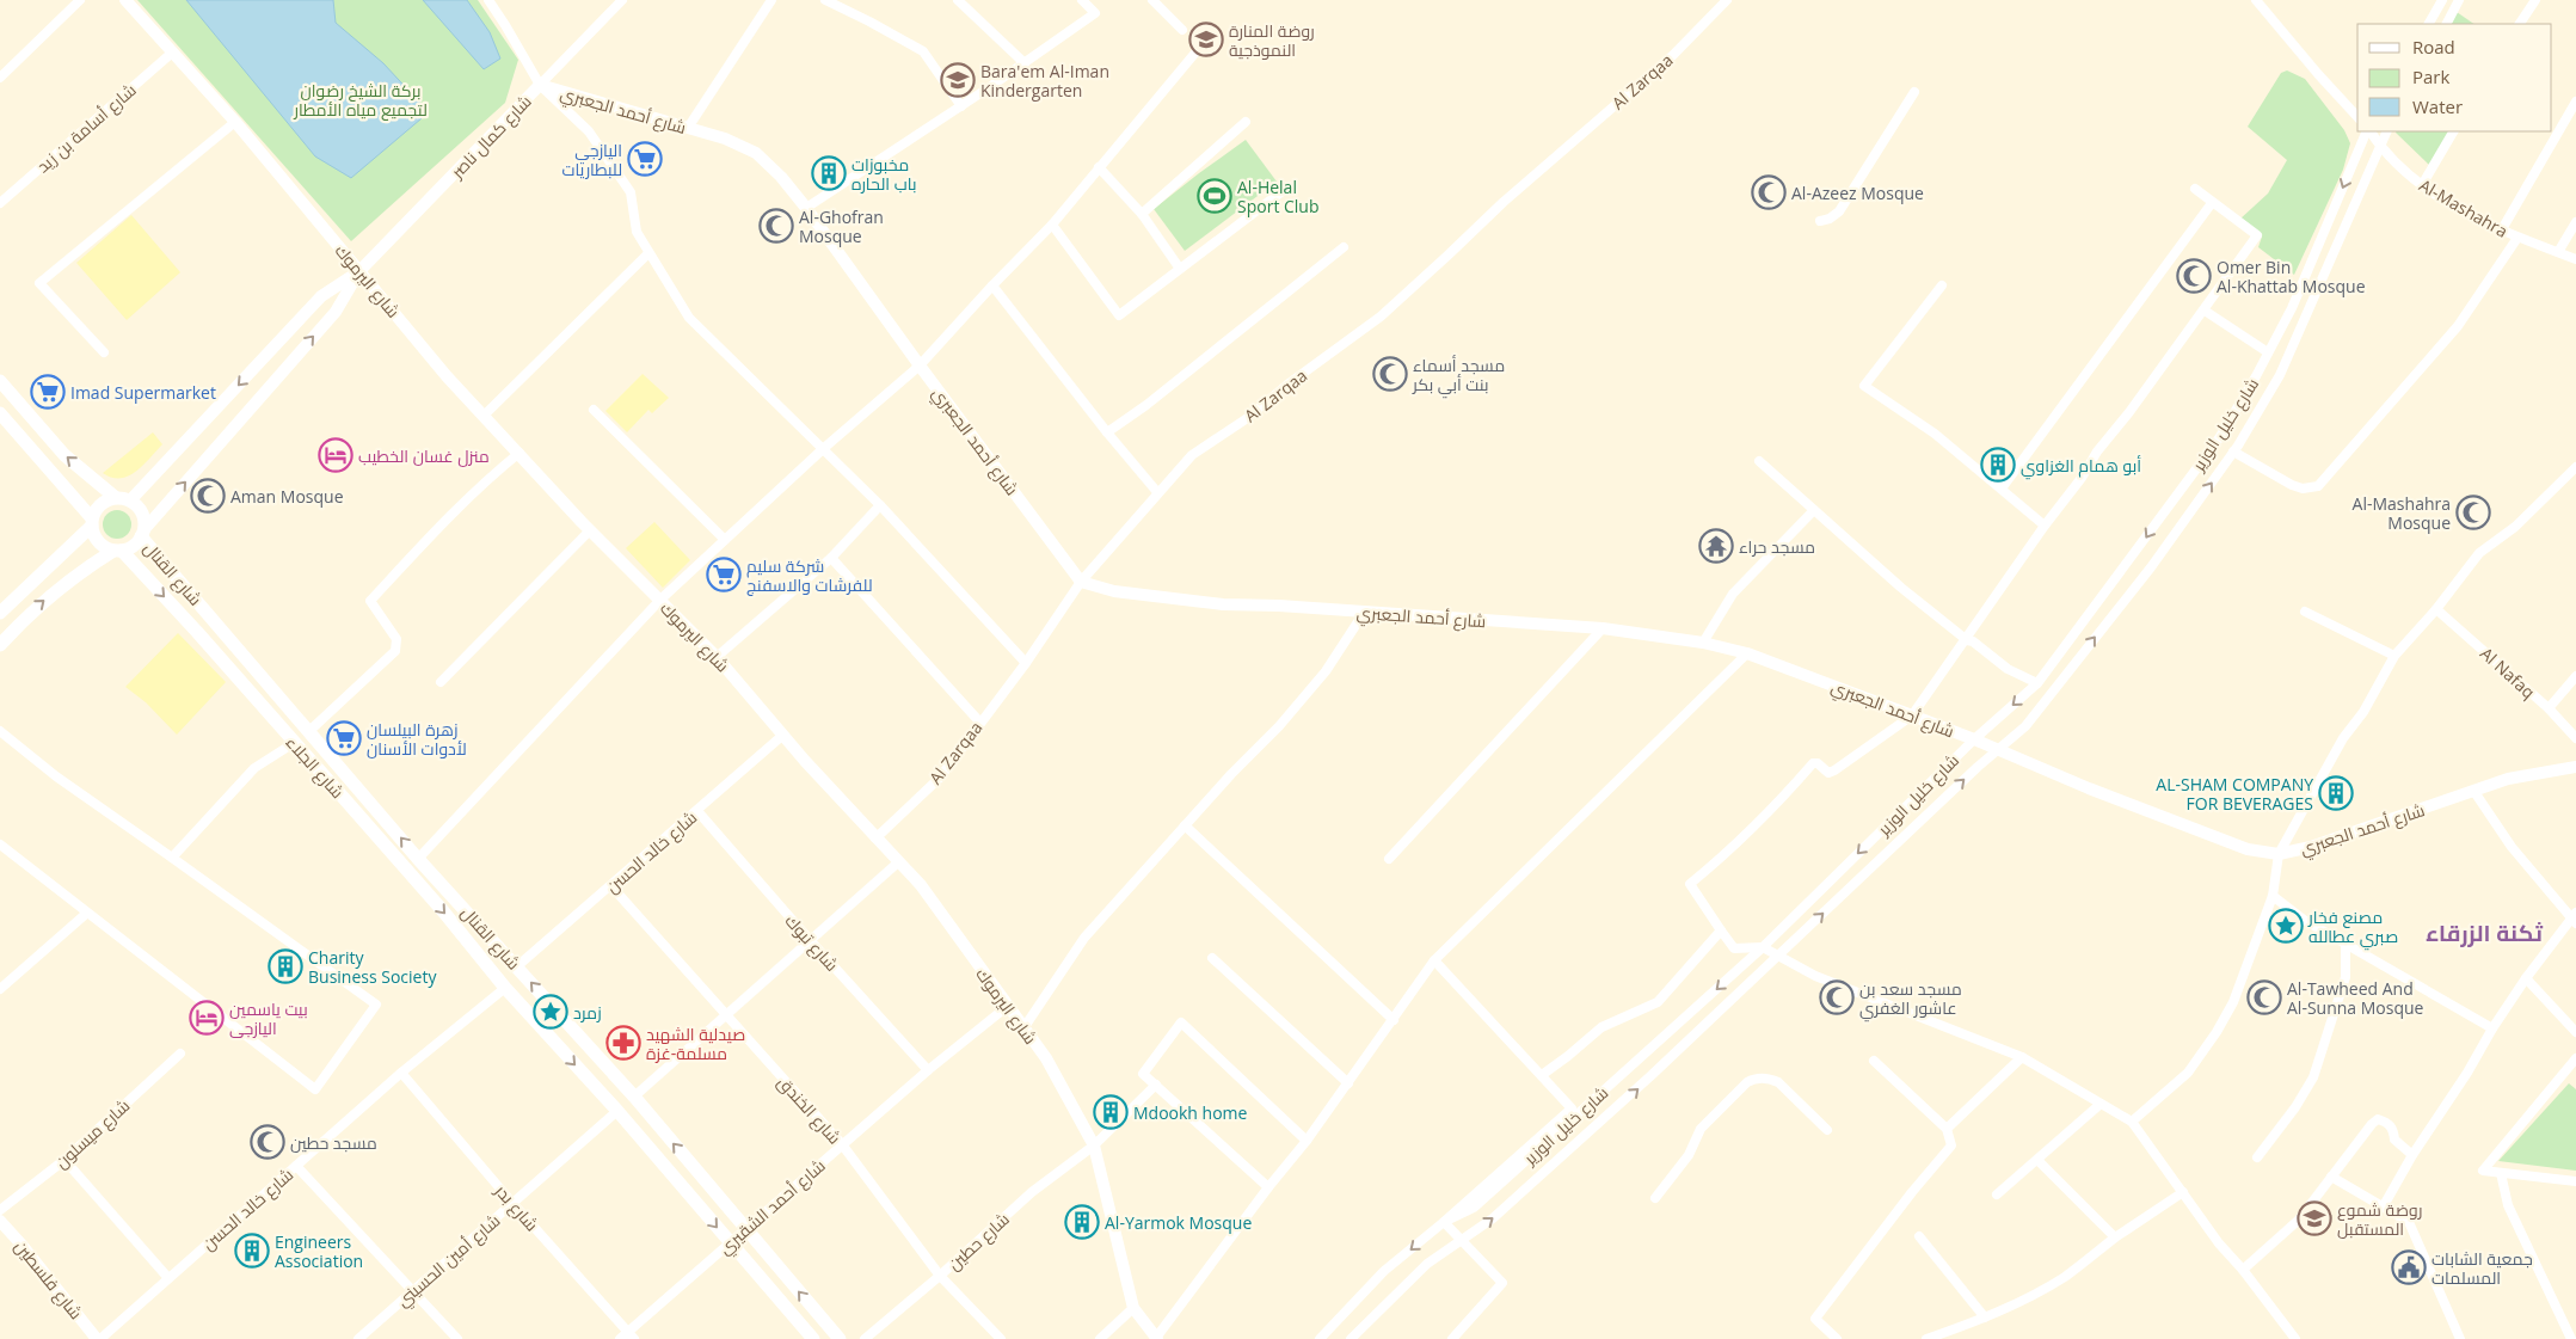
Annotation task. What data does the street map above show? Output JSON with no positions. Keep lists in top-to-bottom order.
{
  "streets": {
    "main road": ["شارع القنال", "شارع الجلاء"],
    "street": [
      "Al Zarqaa",
      "شارع أحمد الجعبري",
      "شارع أسامة بن زيد",
      "شارع كمال ناصر",
      "Al-Mashahra",
      "شارع اليرموك",
      "شارع خليل الوزير",
      "Al Nafaq",
      "شارع خالد الحسن",
      "شارع تبوك",
      "شارع الخندق",
      "شارع ميسلون",
      "شارع أحمد الشقيري",
      "شارع بدر",
      "شارع حطين",
      "شارع أمين الحسيني",
      "شارع فلسطين"
    ]
  },
  "crossings": [
    ["Al Zarqaa", "شارع أحمد الجعبري"],
    ["Al Zarqaa", "شارع اليرموك"],
    ["شارع أحمد الجعبري", "شارع كمال ناصر"],
    ["شارع أحمد الجعبري", "شارع خليل الوزير"],
    ["شارع أسامة بن زيد", "شارع اليرموك"],
    ["شارع كمال ناصر", "شارع اليرموك"],
    ["شارع كمال ناصر", "شارع القنال"],
    ["شارع كمال ناصر", "شارع الجلاء"],
    ["Al-Mashahra", "شارع خليل الوزير"],
    ["شارع اليرموك", "شارع خالد الحسن"],
    ["شارع اليرموك", "شارع أحمد الشقيري"],
    ["شارع اليرموك", "شارع حطين"],
    ["شارع القنال", "شارع الجلاء"],
    ["شارع القنال", "شارع خالد الحسن"],
    ["شارع القنال", "شارع أحمد الشقيري"],
    ["شارع القنال", "شارع أمين الحسيني"],
    ["شارع الجلاء", "شارع خالد الحسن"],
    ["شارع خالد الحسن", "شارع تبوك"],
    ["شارع خالد الحسن", "شارع الخندق"],
    ["شارع خالد الحسن", "شارع بدر"],
    ["شارع خالد الحسن", "شارع فلسطين"],
    ["شارع تبوك", "شارع أحمد الشقيري"],
    ["شارع الخندق", "شارع أحمد الشقيري"],
    ["شارع الخندق", "شارع حطين"],
    ["شارع أحمد الشقيري", "شارع بدر"],
    ["شارع بدر", "شارع أمين الحسيني"]
  ],
  "one_way": ["شارع الجلاء"],
  "districts": ["ثكنة الزرقاء"],
  "parks": ["بركة الشيخ رضوان لتجميع مياه الأمطار"],
  "places": {
    "school or university": ["روضة المنارة النموذجية", "Bara'em Al-Iman Kindergarten", "روضة شموع المستقبل"],
    "supermarket": [
      "اليازجي للبطاريات",
      "Imad Supermarket",
      "شركة سليم للفرشات والاسفنج",
      "زهرة البيلسان لأدوات الأسنان"
    ],
    "building": [
      "مخبوزات باب الحاره",
      "أبو همام الغزاوي",
      "AL-SHAM COMPANY FOR BEVERAGES",
      "Charity Business Society",
      "Mdookh home",
      "Al-Yarmok Mosque",
      "Engineers Association"
    ],
    "mosque": [
      "Al-Azeez Mosque",
      "Al-Ghofran Mosque",
      "Omer Bin Al-Khattab Mosque",
      "مسجد أسماء بنت أبي بكر",
      "Aman Mosque",
      "Al-Mashahra Mosque",
      "مسجد سعد بن عاشور الغفري",
      "Al-Tawheed And Al-Sunna Mosque",
      "مسجد حطين"
    ],
    "sports": ["Al-Helal Sport Club"],
    "hotel": ["منزل غسان الخطيب", "بيت ياسمين اليازجى"],
    "temple": ["مسجد حراء"],
    "place": ["مصنع فخار صبري عطالله", "زمرد"],
    "pharmacy": ["صيدلية الشهيد مسلمة-غزة"],
    "public building": ["جمعية الشابات المسلمات"]
  },
  "legend": ["Road", "Park", "Water"]
}
